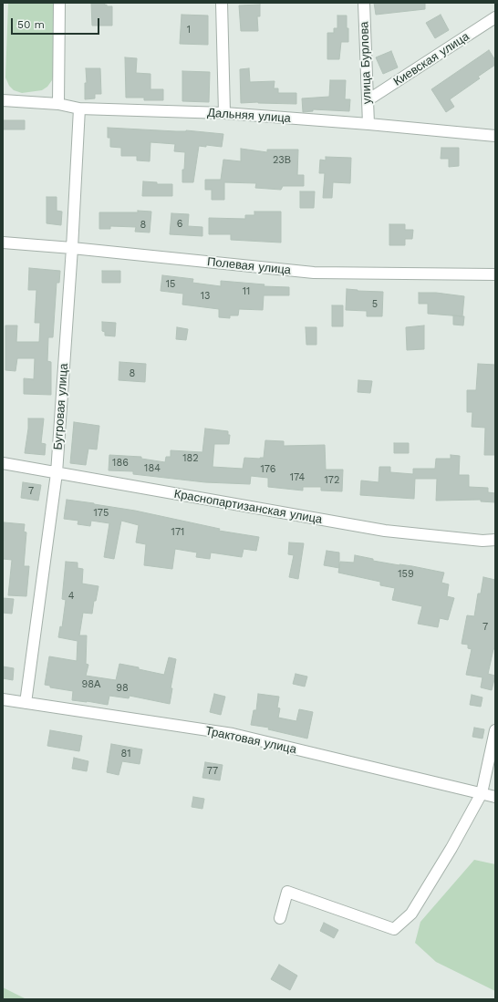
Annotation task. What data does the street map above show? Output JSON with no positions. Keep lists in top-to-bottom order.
{
  "streets": {
    "street": [
      "Киевская улица",
      "улица Бурлова",
      "Дальняя улица",
      "Полевая улица",
      "Бугровая улица",
      "Краснопартизанская улица",
      "Трактовая улица"
    ]
  },
  "crossings": [
    ["Киевская улица", "улица Бурлова"],
    ["улица Бурлова", "Дальняя улица"],
    ["Дальняя улица", "Бугровая улица"],
    ["Полевая улица", "Бугровая улица"],
    ["Бугровая улица", "Краснопартизанская улица"],
    ["Бугровая улица", "Трактовая улица"]
  ],
  "house_numbers": [
    "1",
    "23В",
    "6",
    "8",
    "15",
    "11",
    "13",
    "5",
    "8",
    "182",
    "186",
    "184",
    "176",
    "174",
    "172",
    "7",
    "175",
    "171",
    "159",
    "4",
    "7",
    "98А",
    "98",
    "81",
    "77"
  ],
  "scale_bar": "50 m"
}
